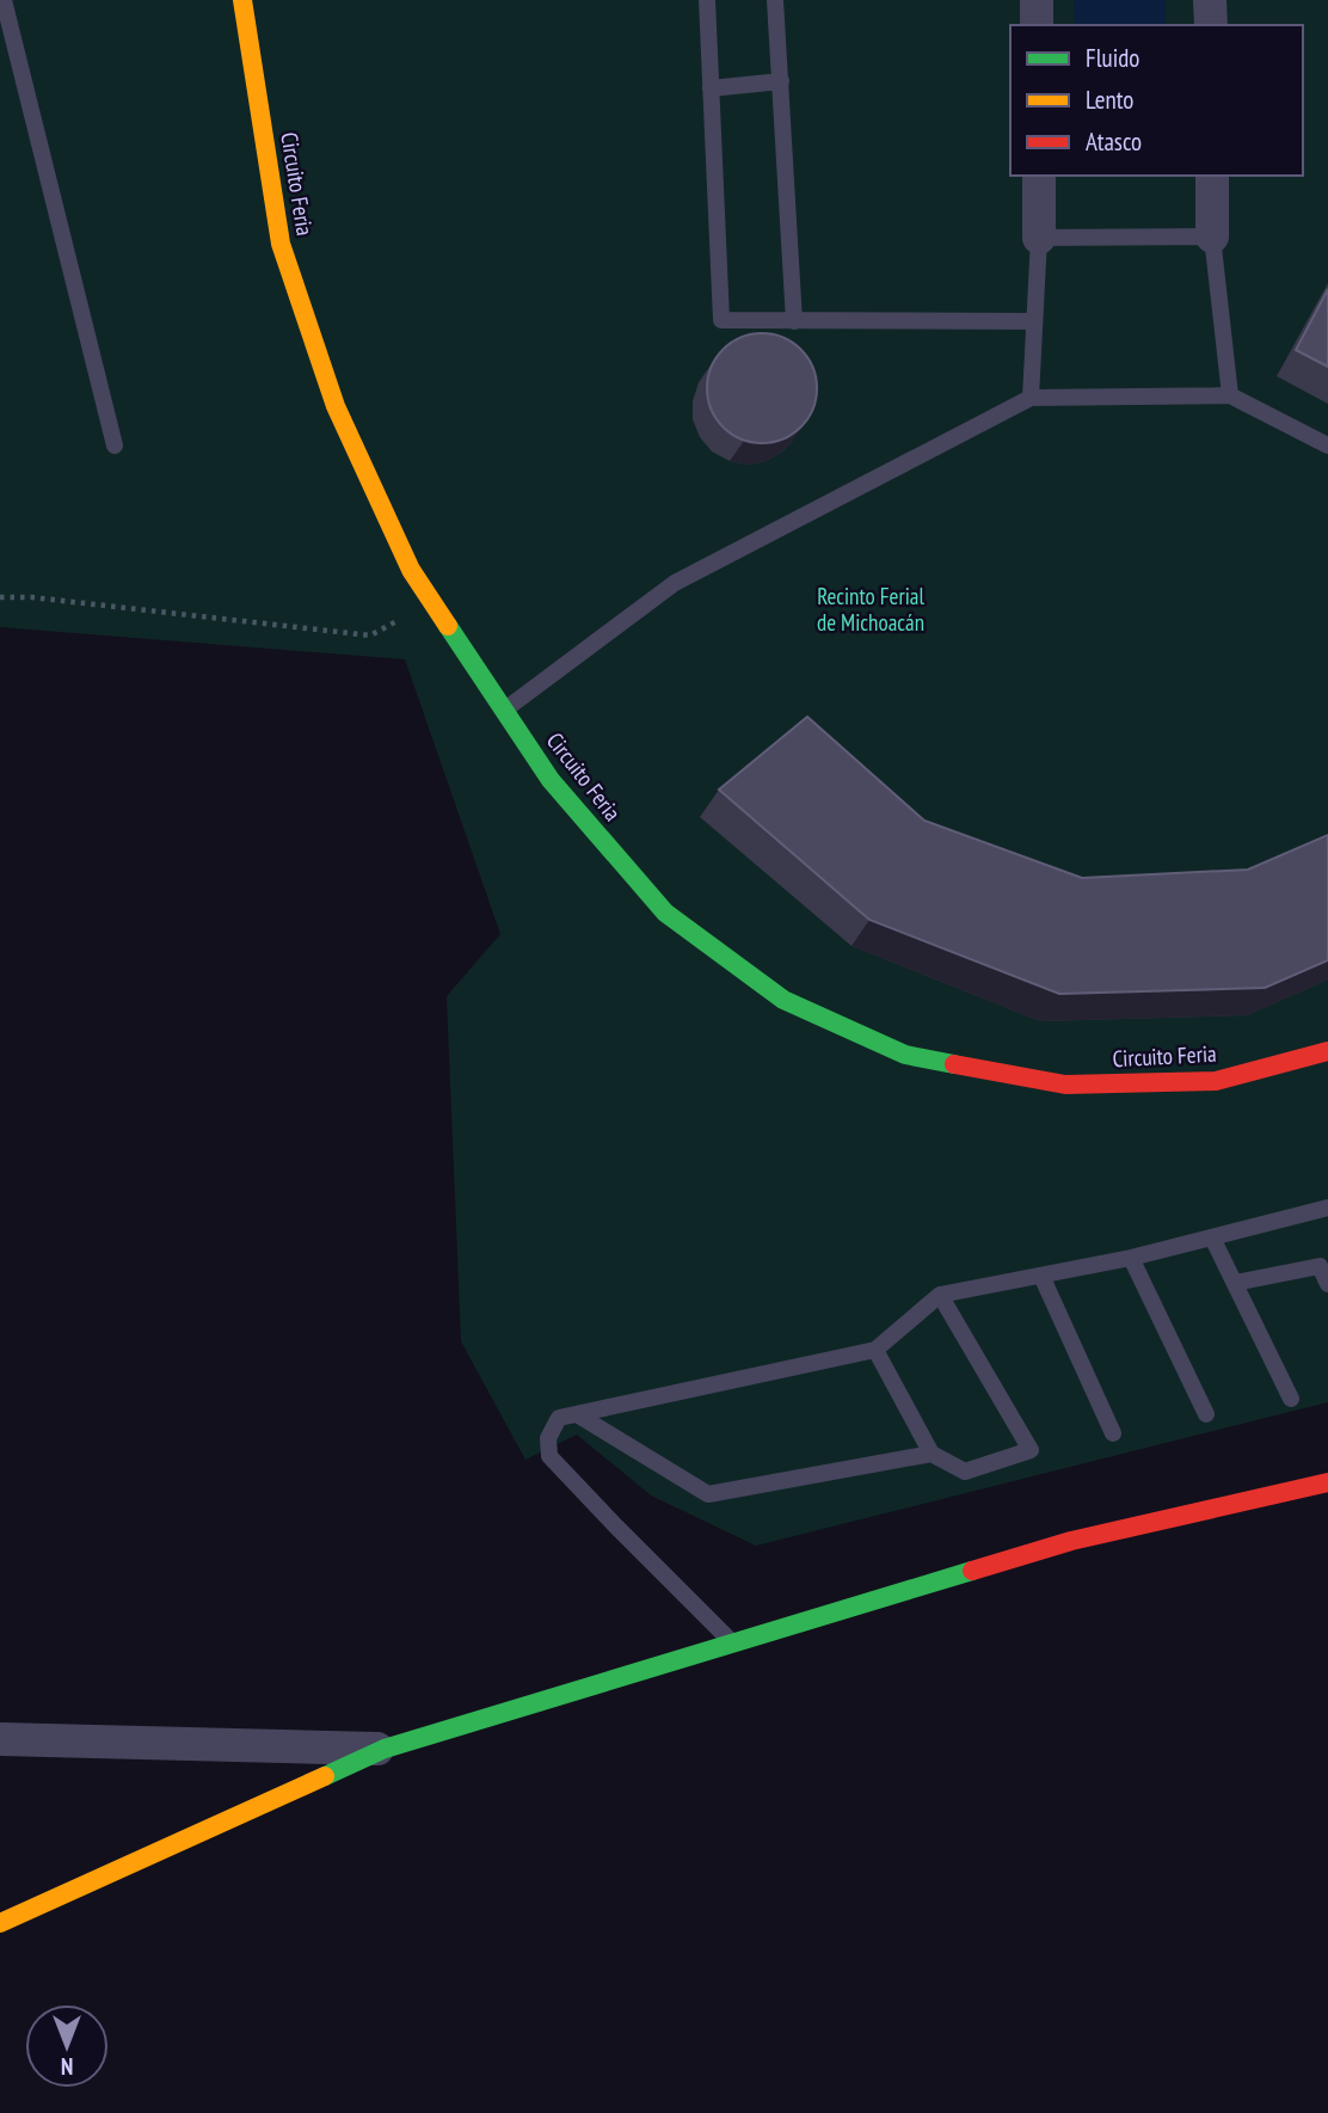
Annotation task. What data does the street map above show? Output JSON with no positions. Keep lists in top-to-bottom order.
{
  "streets": {
    "street": ["Circuito Feria"]
  },
  "parks": ["Recinto Ferial de Michoacán"],
  "legend": ["Fluido", "Lento", "Atasco"],
  "north": "bottom"
}
